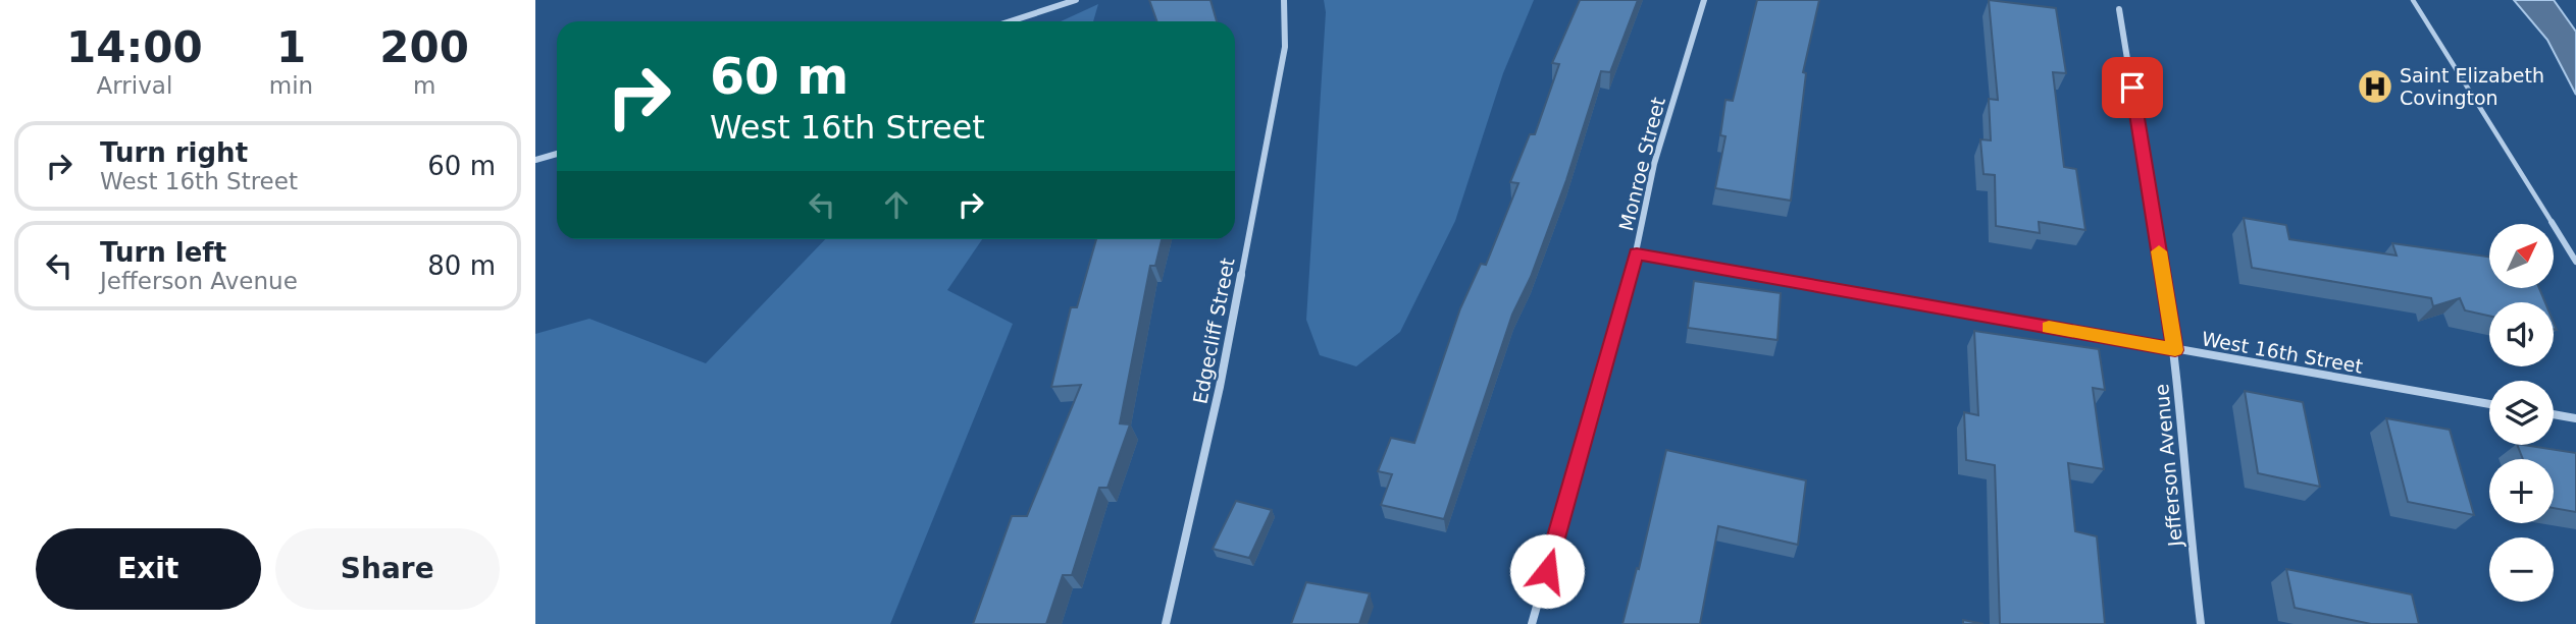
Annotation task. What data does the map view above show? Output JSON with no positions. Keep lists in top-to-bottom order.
{
  "streets": {
    "street": [
      "Monroe Street",
      "Edgecliff Street",
      "West 16th Street",
      "Jefferson Avenue"
    ]
  },
  "crossings": [
    ["Monroe Street", "West 16th Street"],
    ["West 16th Street", "Jefferson Avenue"]
  ],
  "places": {
    "hospital": ["Saint Elizabeth Covington"]
  },
  "north": "top right",
  "page": {
    "eta": [
      "14:00",
      "Arrival",
      "1",
      "min",
      "200",
      "m"
    ],
    "turn": ["60 m", "West 16th Street"],
    "list": [
      {
        "name": "Turn right",
        "note": "West 16th Street",
        "value": "60 m"
      },
      {
        "name": "Turn left",
        "note": "Jefferson Avenue",
        "value": "80 m"
      }
    ],
    "map_buttons": ["+", "−"],
    "buttons": ["Exit", "Share"]
  }
}
